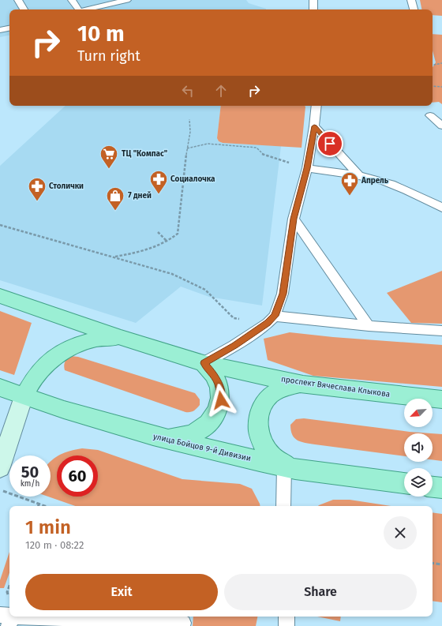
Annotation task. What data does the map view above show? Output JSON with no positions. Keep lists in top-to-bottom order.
{
  "streets": {
    "main road": ["проспект Вячеслава Клыкова", "улица Бойцов 9-й Дивизии"]
  },
  "places": {
    "supermarket": ["ТЦ \"Компас\""],
    "pharmacy": ["Социалочка", "Апрель", "Столички"],
    "shop": ["7 дней"]
  },
  "north": "bottom left",
  "page": {
    "turn": ["10 m", "Turn right"],
    "speed": "50 km/h",
    "limit": "60",
    "heading": ["1 min", "120 m · 08:22"],
    "buttons": ["Exit", "Share"]
  }
}
